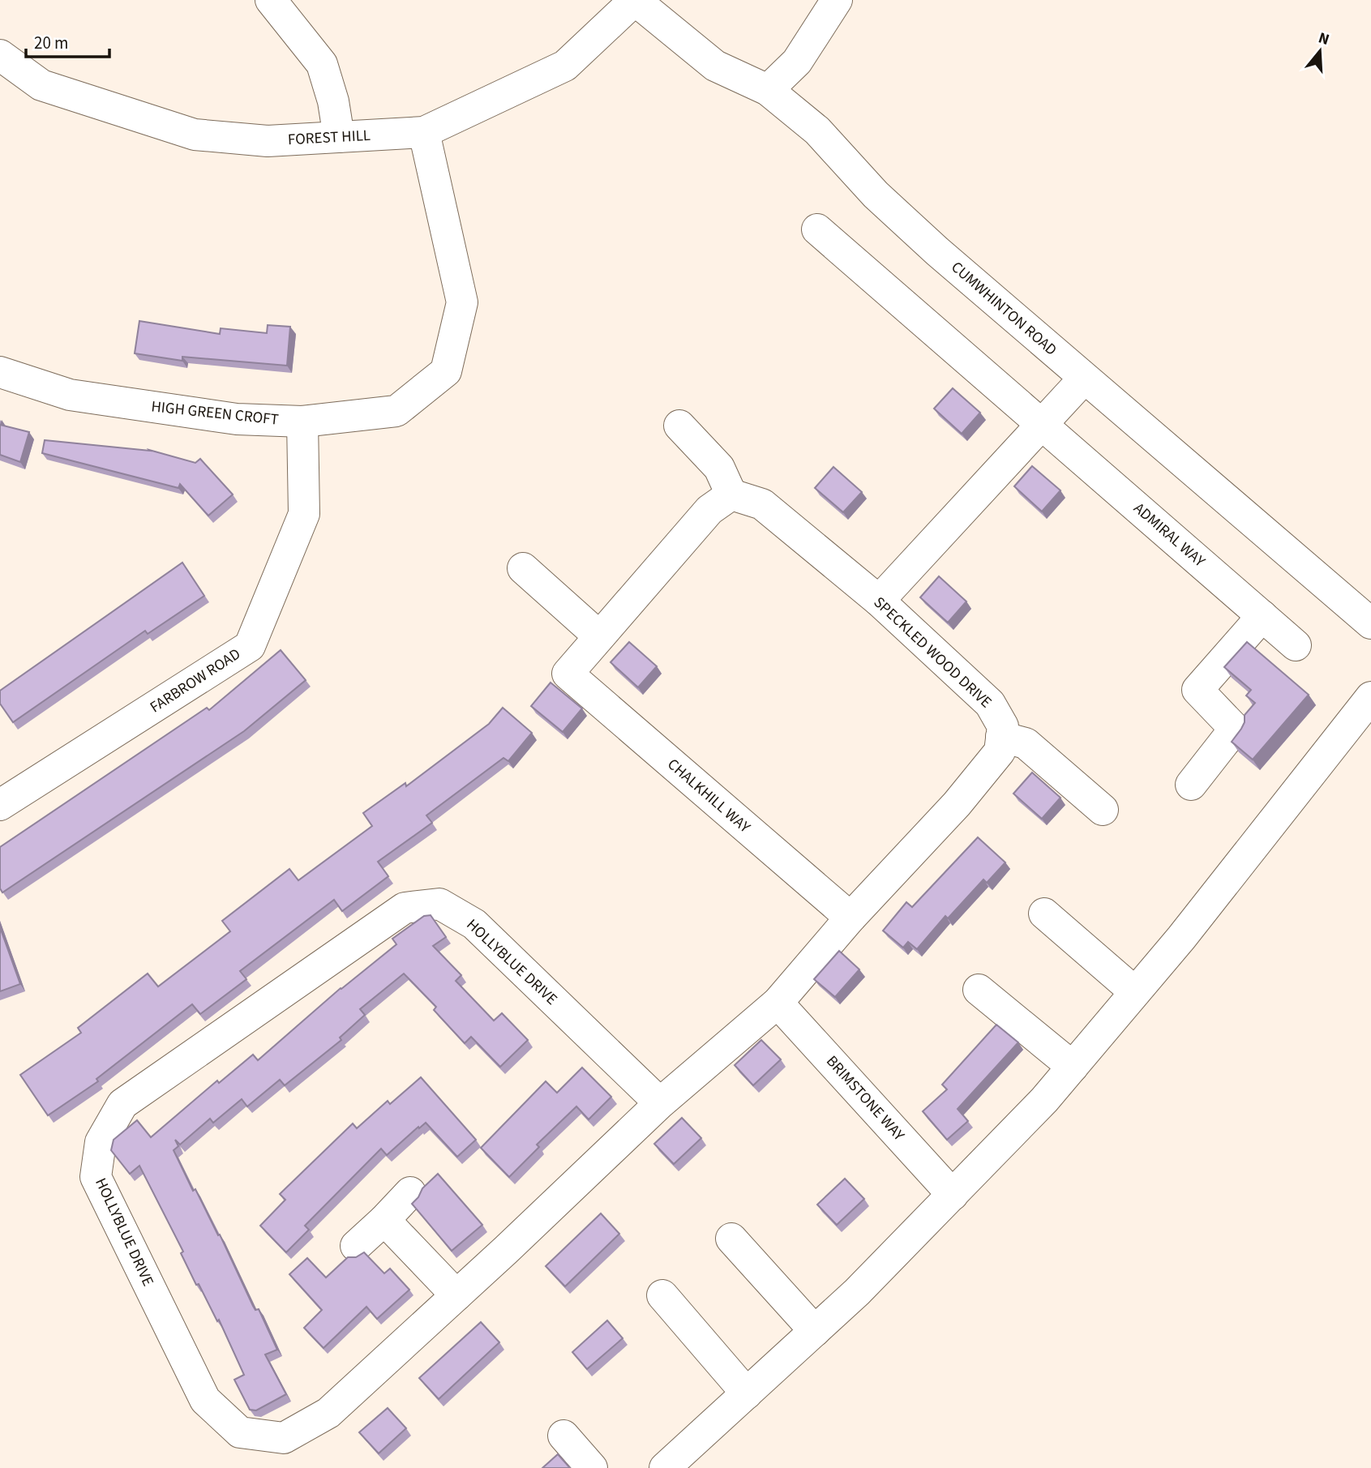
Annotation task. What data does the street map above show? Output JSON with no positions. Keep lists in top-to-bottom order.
{
  "streets": {
    "street": [
      "FOREST HILL",
      "CUMWHINTON ROAD",
      "HIGH GREEN CROFT",
      "ADMIRAL WAY",
      "SPECKLED WOOD DRIVE",
      "FARBROW ROAD",
      "CHALKHILL WAY",
      "HOLLYBLUE DRIVE",
      "BRIMSTONE WAY"
    ]
  },
  "crossings": [
    ["FOREST HILL", "CUMWHINTON ROAD"],
    ["FOREST HILL", "HIGH GREEN CROFT"],
    ["HIGH GREEN CROFT", "FARBROW ROAD"],
    ["HOLLYBLUE DRIVE", "BRIMSTONE WAY"]
  ],
  "scale_bar": "20 m",
  "north": "top"
}
